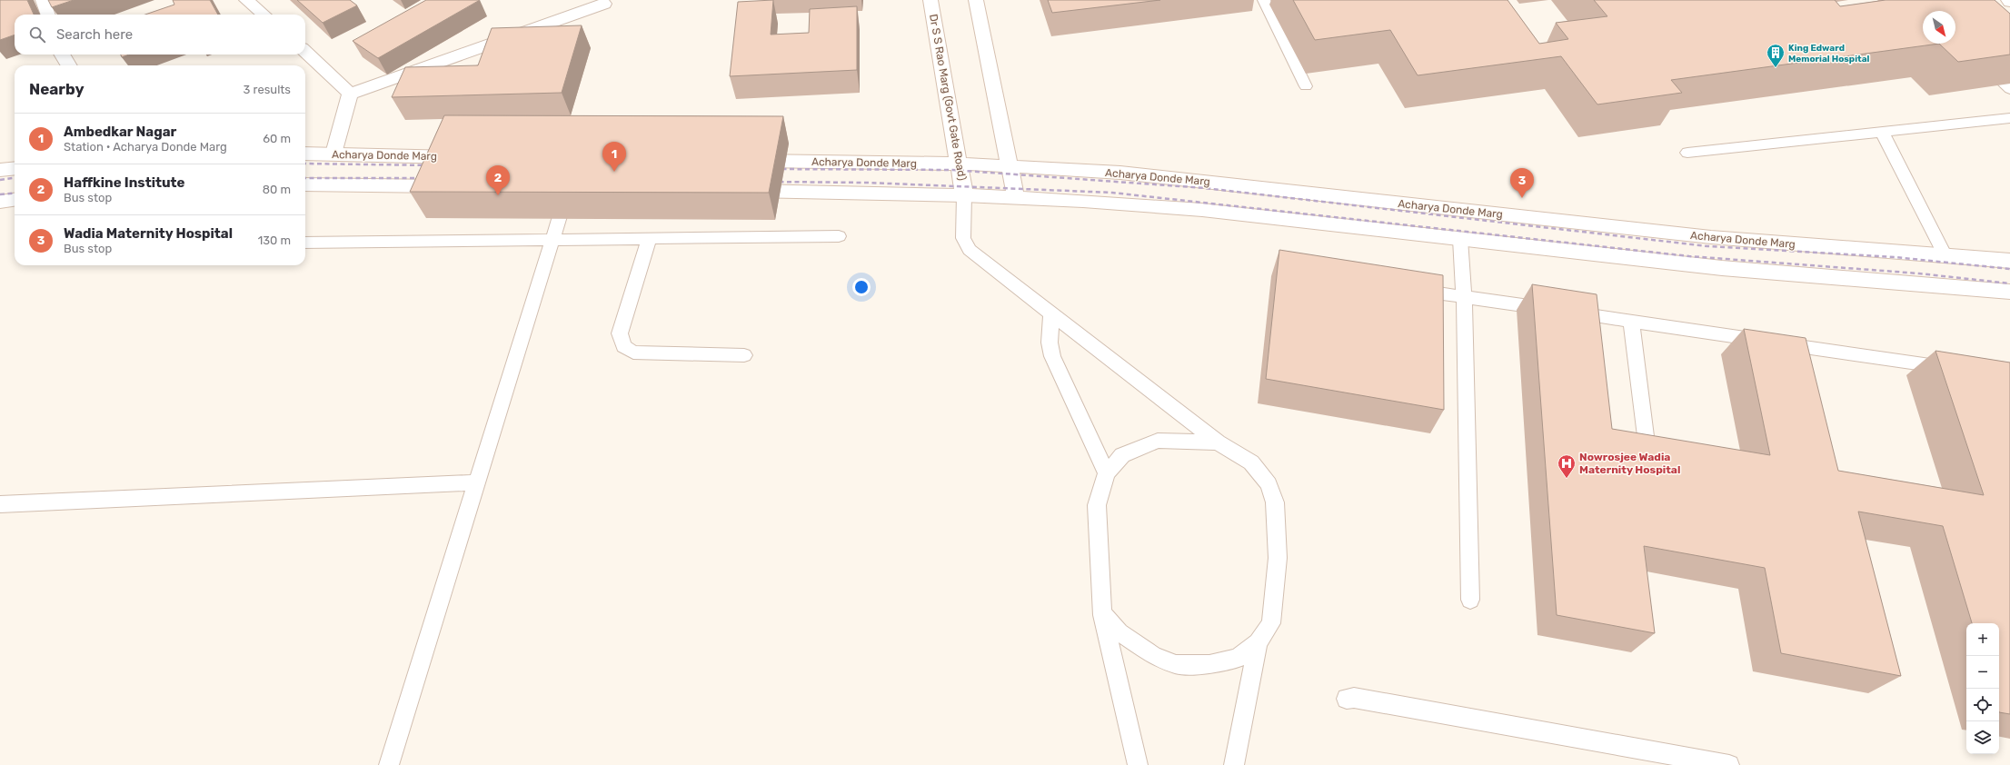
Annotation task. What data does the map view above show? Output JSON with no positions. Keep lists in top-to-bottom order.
{
  "streets": {
    "main road": ["Dr S S Rao Marg (Govt Gate Road)", "Acharya Donde Marg"]
  },
  "crossings": [
    ["Dr S S Rao Marg (Govt Gate Road)", "Acharya Donde Marg"]
  ],
  "places": {
    "building": ["King Edward Memorial Hospital"],
    "hospital": ["Nowrosjee Wadia Maternity Hospital"]
  },
  "north": "bottom right",
  "page": {
    "search": "Search here",
    "heading": ["Nearby", "3 results"],
    "list": [
      {
        "mark": "1",
        "name": "Ambedkar Nagar",
        "note": "Station · Acharya Donde Marg",
        "value": "60 m"
      },
      {
        "mark": "2",
        "name": "Haffkine Institute",
        "note": "Bus stop",
        "value": "80 m"
      },
      {
        "mark": "3",
        "name": "Wadia Maternity Hospital",
        "note": "Bus stop",
        "value": "130 m"
      }
    ],
    "pins": ["1", "2", "3"],
    "map_buttons": ["+", "−"]
  }
}
